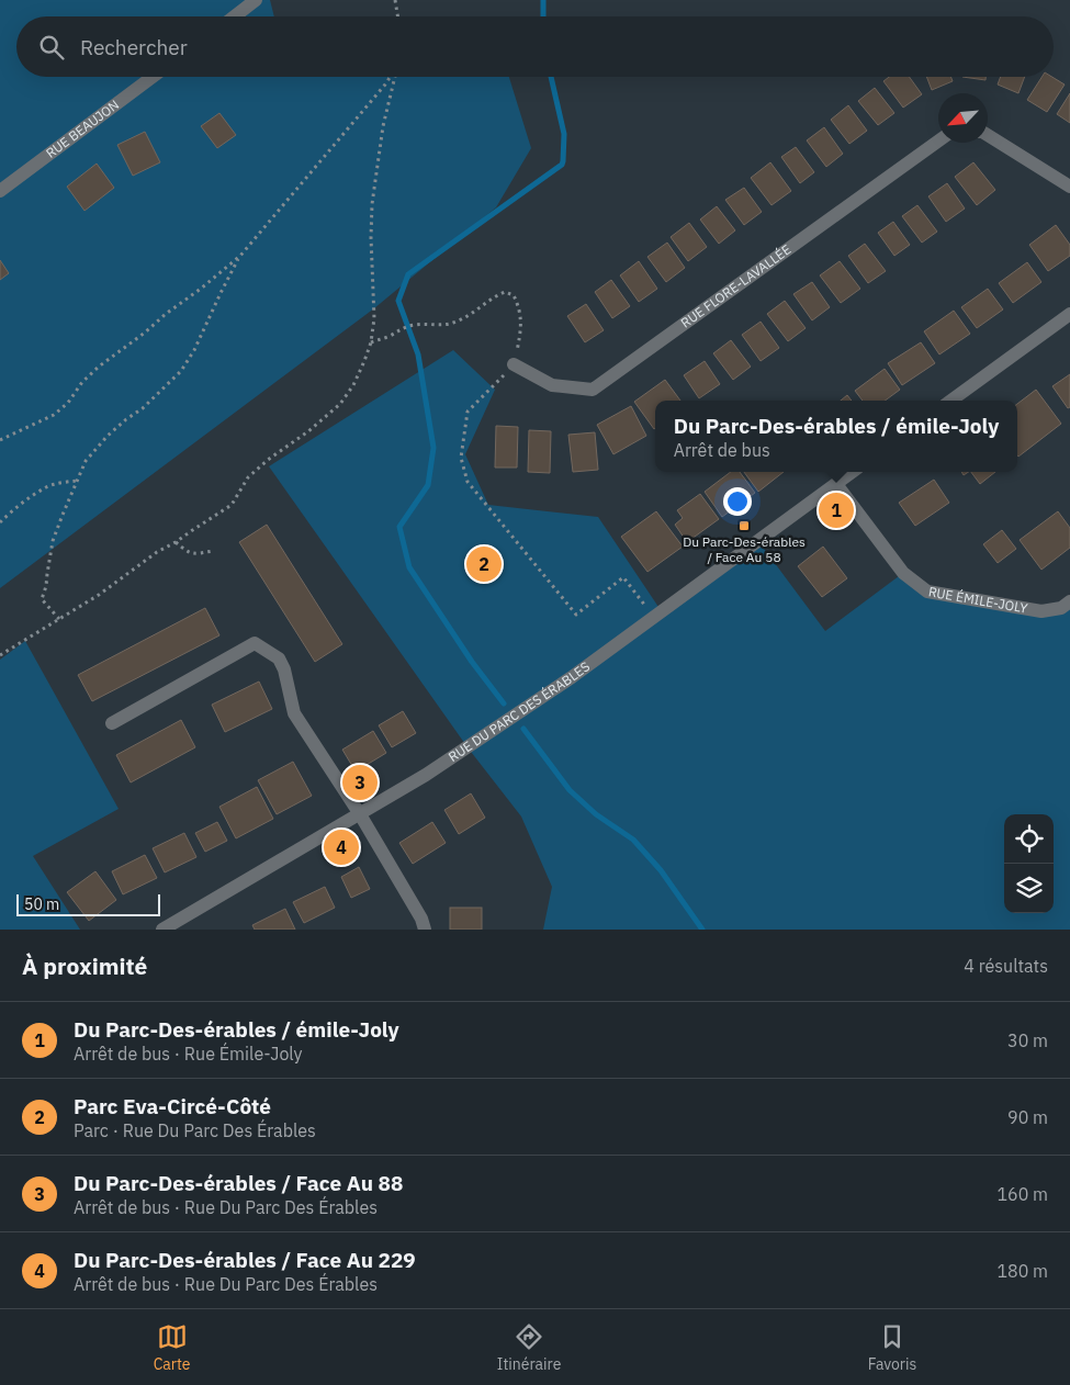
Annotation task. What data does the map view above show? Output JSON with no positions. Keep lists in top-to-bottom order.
{
  "streets": {
    "street": [
      "RUE BEAUJON",
      "RUE FLORE-LAVALLÉE",
      "RUE ÉMILE-JOLY",
      "RUE DU PARC DES ÉRABLES"
    ]
  },
  "crossings": [
    ["RUE ÉMILE-JOLY", "RUE DU PARC DES ÉRABLES"]
  ],
  "places": {
    "transit": ["Du Parc-Des-érables / Face Au 58"]
  },
  "scale_bar": "50 m",
  "north": "bottom left",
  "page": {
    "search": "Rechercher",
    "popup": ["Du Parc-Des-érables / émile-Joly", "Arrêt de bus"],
    "pins": [
      "1",
      "2",
      "3",
      "4"
    ],
    "scale": "50 m",
    "heading": ["À proximité", "4 résultats"],
    "list": [
      {
        "mark": "1",
        "name": "Du Parc-Des-érables / émile-Joly",
        "note": "Arrêt de bus · Rue Émile-Joly",
        "value": "30 m"
      },
      {
        "mark": "2",
        "name": "Parc Eva-Circé-Côté",
        "note": "Parc · Rue Du Parc Des Érables",
        "value": "90 m"
      },
      {
        "mark": "3",
        "name": "Du Parc-Des-érables / Face Au 88",
        "note": "Arrêt de bus · Rue Du Parc Des Érables",
        "value": "160 m"
      },
      {
        "mark": "4",
        "name": "Du Parc-Des-érables / Face Au 229",
        "note": "Arrêt de bus · Rue Du Parc Des Érables",
        "value": "180 m"
      }
    ],
    "nav": ["Carte", "Itinéraire", "Favoris"]
  }
}
